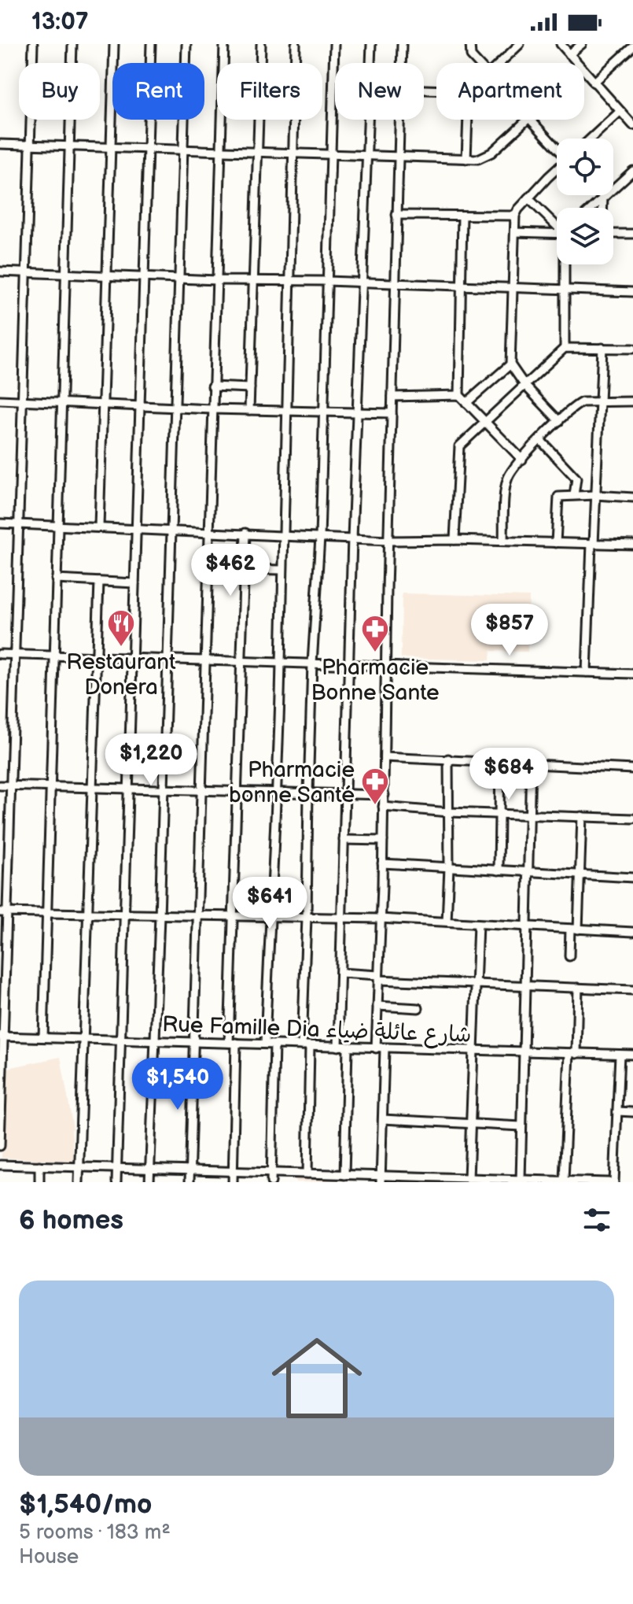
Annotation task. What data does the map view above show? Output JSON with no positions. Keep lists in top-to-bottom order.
{
  "streets": {
    "street": ["Rue Famille Dia شارع عائلة ضياء"]
  },
  "places": {
    "restaurant": ["Restaurant Donera"],
    "pharmacy": ["Pharmacie Bonne Sante", "Pharmacie bonne Santé"]
  },
  "page": {
    "status": "13:07",
    "chip": [
      "Buy",
      "Rent",
      "Filters",
      "New",
      "Apartment"
    ],
    "price": [
      "$462",
      "$857",
      "$1,220",
      "$684",
      "$641",
      "$1,540"
    ],
    "heading": "6 homes",
    "list": [
      {
        "name": "$1,540/mo",
        "note": "5 rooms · 183 m² · House"
      }
    ]
  }
}
